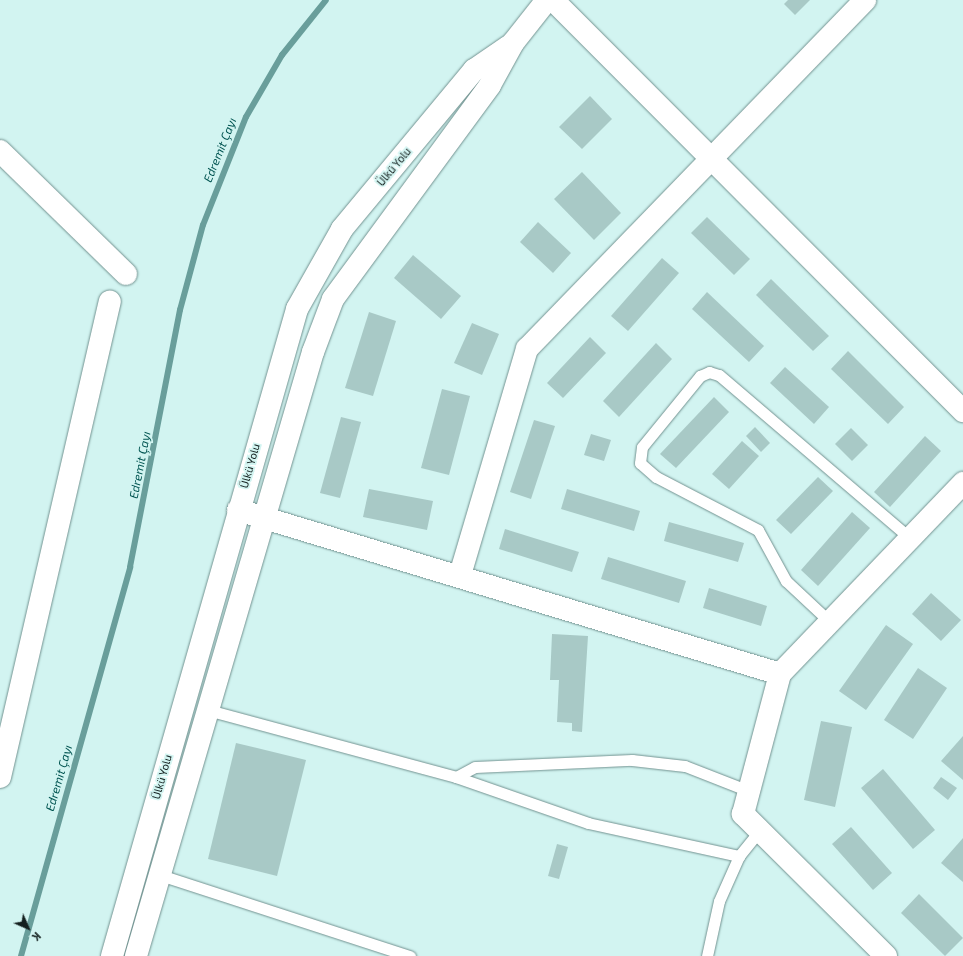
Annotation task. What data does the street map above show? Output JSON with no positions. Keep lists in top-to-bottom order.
{
  "streets": {
    "street": ["Ülkü Yolu"]
  },
  "water": ["Edremit Çayı"],
  "north": "bottom right"
}
